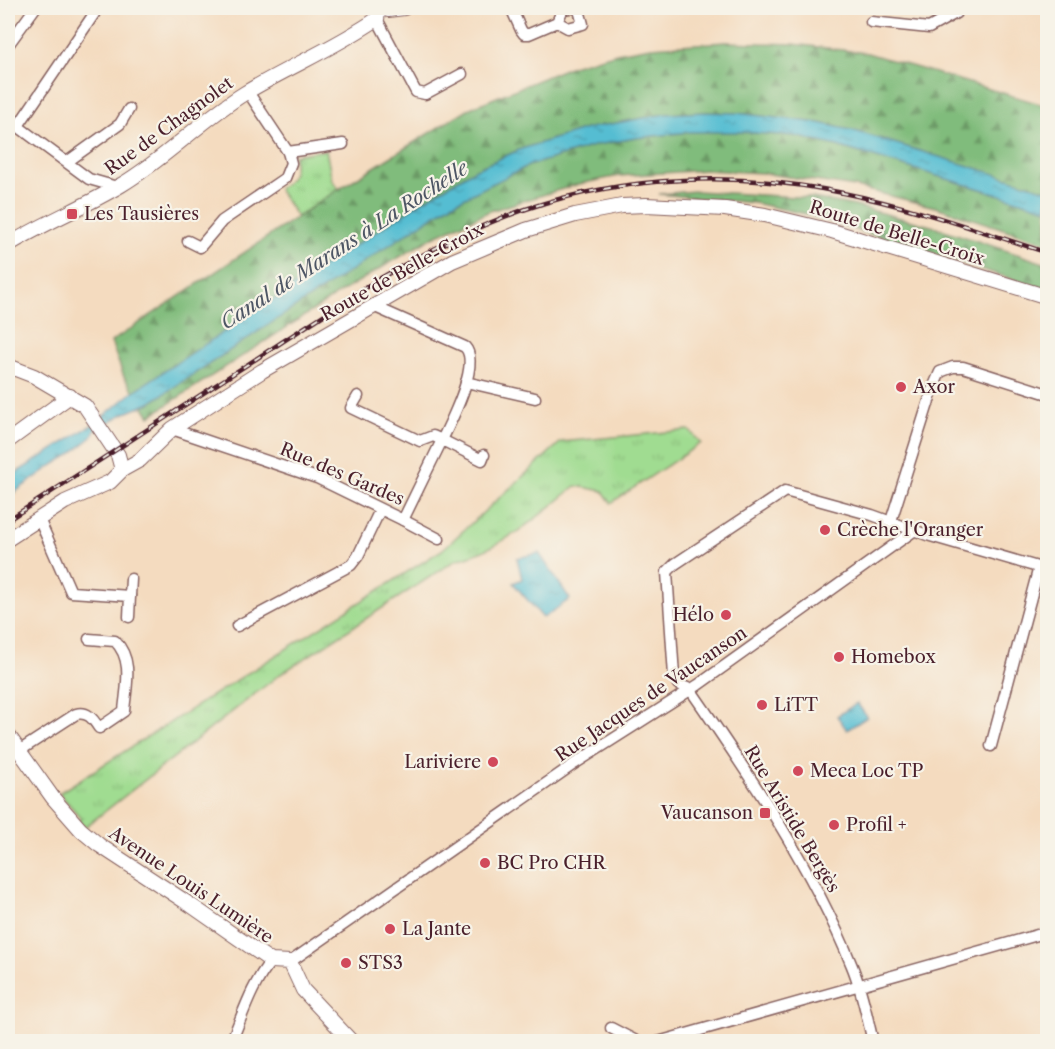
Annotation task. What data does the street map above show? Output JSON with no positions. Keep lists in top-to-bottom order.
{
  "streets": {
    "street": [
      "Rue de Chagnolet",
      "Route de Belle-Croix",
      "Rue des Gardes",
      "Rue Jacques de Vaucanson",
      "Rue Aristide Bergès",
      "Avenue Louis Lumière"
    ]
  },
  "crossings": [
    ["Route de Belle-Croix", "Rue des Gardes"],
    ["Rue Jacques de Vaucanson", "Rue Aristide Bergès"],
    ["Rue Jacques de Vaucanson", "Avenue Louis Lumière"]
  ],
  "water": ["Canal de Marans à La Rochelle"],
  "places": {
    "transit": ["Les Tausières", "Vaucanson"],
    "other": [
      "Axor",
      "Crèche l'Oranger",
      "Hélo",
      "Homebox",
      "LiTT",
      "Lariviere",
      "Meca Loc TP",
      "Profil +",
      "BC Pro CHR",
      "La Jante",
      "STS3"
    ]
  }
}
